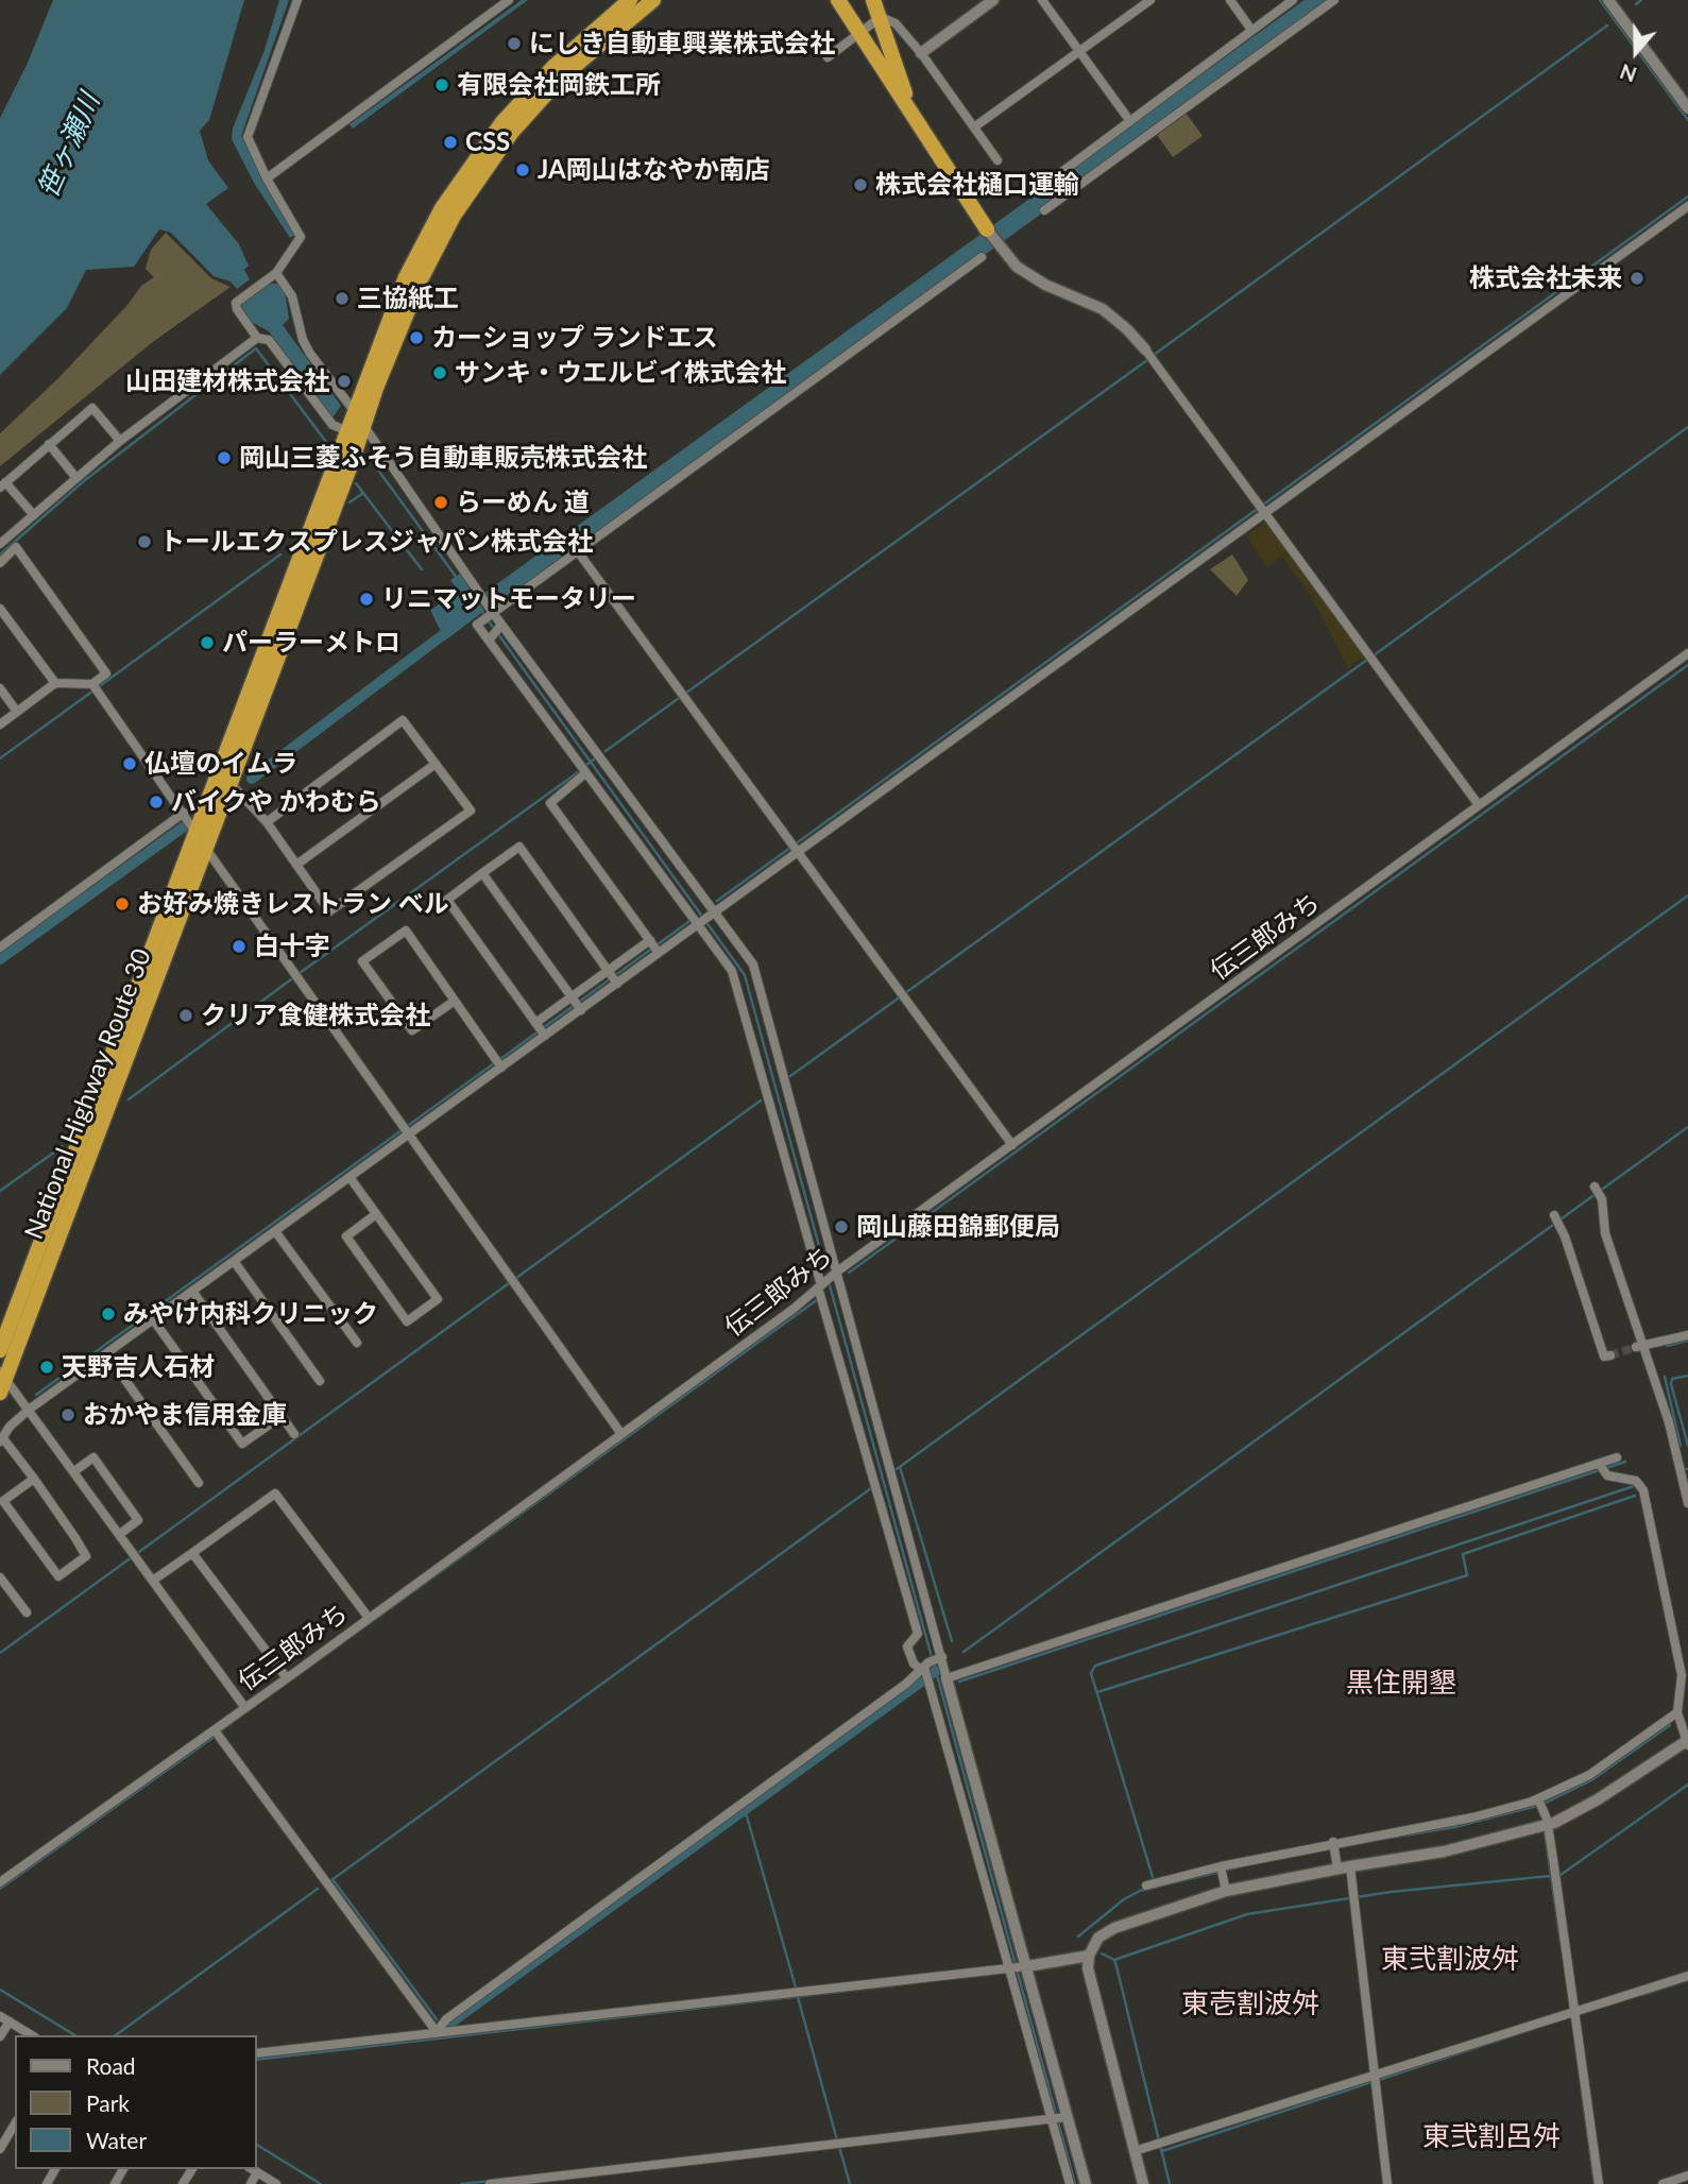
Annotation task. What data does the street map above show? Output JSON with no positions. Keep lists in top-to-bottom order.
{
  "streets": {
    "highway": ["National Highway Route 30"],
    "street": ["伝三郎みち"]
  },
  "districts": [
    "黒住開墾",
    "東弐割波舛",
    "東壱割波舛",
    "東弐割呂舛"
  ],
  "water": ["笹ヶ瀬川"],
  "places": [
    "にしき自動車興業株式会社",
    "有限会社岡鉄工所",
    "CSS",
    "JA岡山はなやか南店",
    "株式会社樋口運輸",
    "株式会社未来",
    "三協紙工",
    "カーショップ ランドエス",
    "サンキ・ウエルビイ株式会社",
    "山田建材株式会社",
    "岡山三菱ふそう自動車販売株式会社",
    "らーめん 道",
    "トールエクスプレスジャパン株式会社",
    "リニマットモータリー",
    "パーラーメトロ",
    "仏壇のイムラ",
    "バイクや かわむら",
    "お好み焼きレストラン ベル",
    "白十字",
    "クリア食健株式会社",
    "岡山藤田錦郵便局",
    "みやけ内科クリニック",
    "天野吉人石材",
    "おかやま信用金庫"
  ],
  "legend": ["Road", "Park", "Water"],
  "north": "bottom"
}
